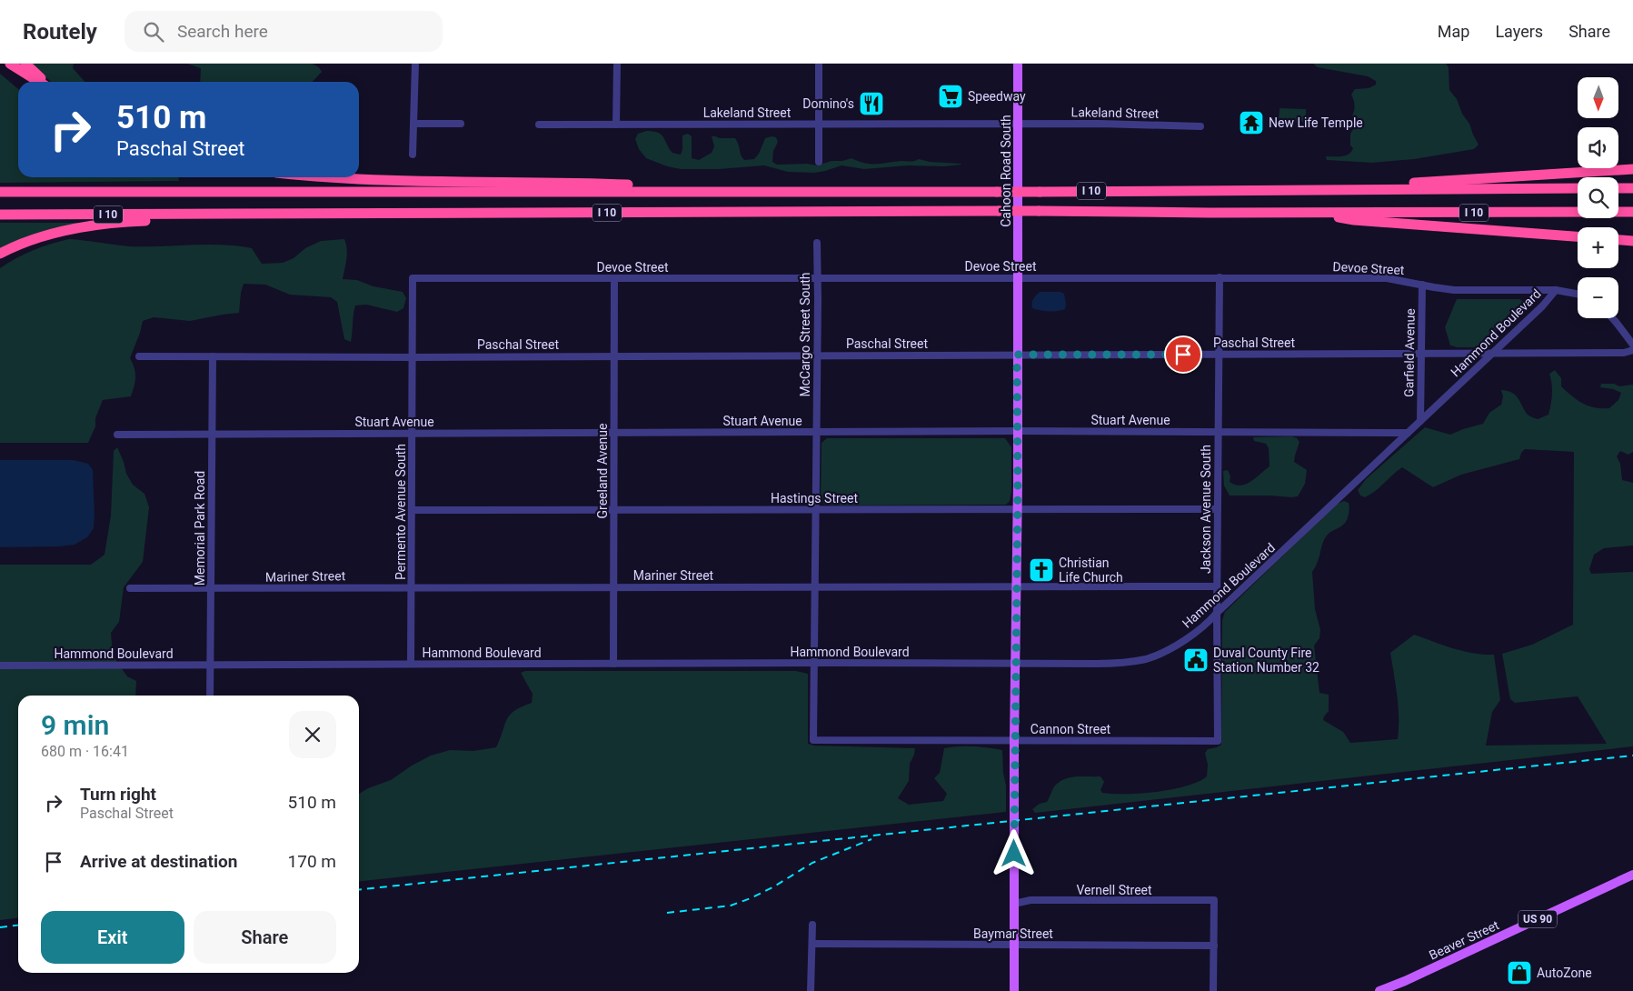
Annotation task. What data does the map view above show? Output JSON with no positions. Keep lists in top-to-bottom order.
{
  "streets": {
    "highway": ["I 10"],
    "main road": ["Cahoon Road South", "US 90", "Beaver Street"],
    "street": [
      "Lakeland Street",
      "Devoe Street",
      "Hammond Boulevard",
      "McCargo Street South",
      "Paschal Street",
      "Garfield Avenue",
      "Stuart Avenue",
      "Greeland Avenue",
      "Hastings Street",
      "Jackson Avenue South",
      "Permento Avenue South",
      "Memorial Park Road",
      "Mariner Street",
      "Cannon Street",
      "Vernell Street",
      "Baymar Street"
    ]
  },
  "crossings": [
    ["Lakeland Street", "Cahoon Road South"],
    ["Cahoon Road South", "Devoe Street"],
    ["Cahoon Road South", "Paschal Street"],
    ["Devoe Street", "Hammond Boulevard"],
    ["Devoe Street", "McCargo Street South"],
    ["Devoe Street", "Garfield Avenue"],
    ["Devoe Street", "Greeland Avenue"],
    ["Devoe Street", "Jackson Avenue South"],
    ["Devoe Street", "Permento Avenue South"],
    ["Hammond Boulevard", "McCargo Street South"],
    ["Hammond Boulevard", "Paschal Street"],
    ["Hammond Boulevard", "Garfield Avenue"],
    ["Hammond Boulevard", "Stuart Avenue"],
    ["Hammond Boulevard", "Greeland Avenue"],
    ["Hammond Boulevard", "Jackson Avenue South"],
    ["Hammond Boulevard", "Permento Avenue South"],
    ["Hammond Boulevard", "Memorial Park Road"],
    ["McCargo Street South", "Paschal Street"],
    ["McCargo Street South", "Stuart Avenue"],
    ["McCargo Street South", "Hastings Street"],
    ["McCargo Street South", "Mariner Street"],
    ["McCargo Street South", "Cannon Street"],
    ["Paschal Street", "Garfield Avenue"],
    ["Paschal Street", "Greeland Avenue"],
    ["Paschal Street", "Jackson Avenue South"],
    ["Paschal Street", "Permento Avenue South"],
    ["Paschal Street", "Memorial Park Road"],
    ["Stuart Avenue", "Greeland Avenue"],
    ["Stuart Avenue", "Jackson Avenue South"],
    ["Stuart Avenue", "Permento Avenue South"],
    ["Stuart Avenue", "Memorial Park Road"],
    ["Greeland Avenue", "Hastings Street"],
    ["Greeland Avenue", "Mariner Street"],
    ["Hastings Street", "Jackson Avenue South"],
    ["Hastings Street", "Permento Avenue South"],
    ["Jackson Avenue South", "Mariner Street"],
    ["Jackson Avenue South", "Cannon Street"],
    ["Permento Avenue South", "Mariner Street"],
    ["Memorial Park Road", "Mariner Street"],
    ["Vernell Street", "Baymar Street"]
  ],
  "places": {
    "supermarket": ["Speedway"],
    "restaurant": ["Domino's"],
    "temple": ["New Life Temple"],
    "church": ["Christian Life Church"],
    "public building": ["Duval County Fire Station Number 32"],
    "shop": ["AutoZone"]
  },
  "north": "bottom",
  "page": {
    "header": "Routely",
    "search": "Search here",
    "nav": ["Map", "Layers", "Share"],
    "map_buttons": ["+", "−"],
    "turn": ["510 m", "Paschal Street"],
    "heading": ["9 min", "680 m · 16:41"],
    "list": [
      {
        "name": "Turn right",
        "note": "Paschal Street",
        "value": "510 m"
      },
      {
        "name": "Arrive at destination",
        "value": "170 m"
      }
    ],
    "buttons": ["Exit", "Share"]
  }
}
